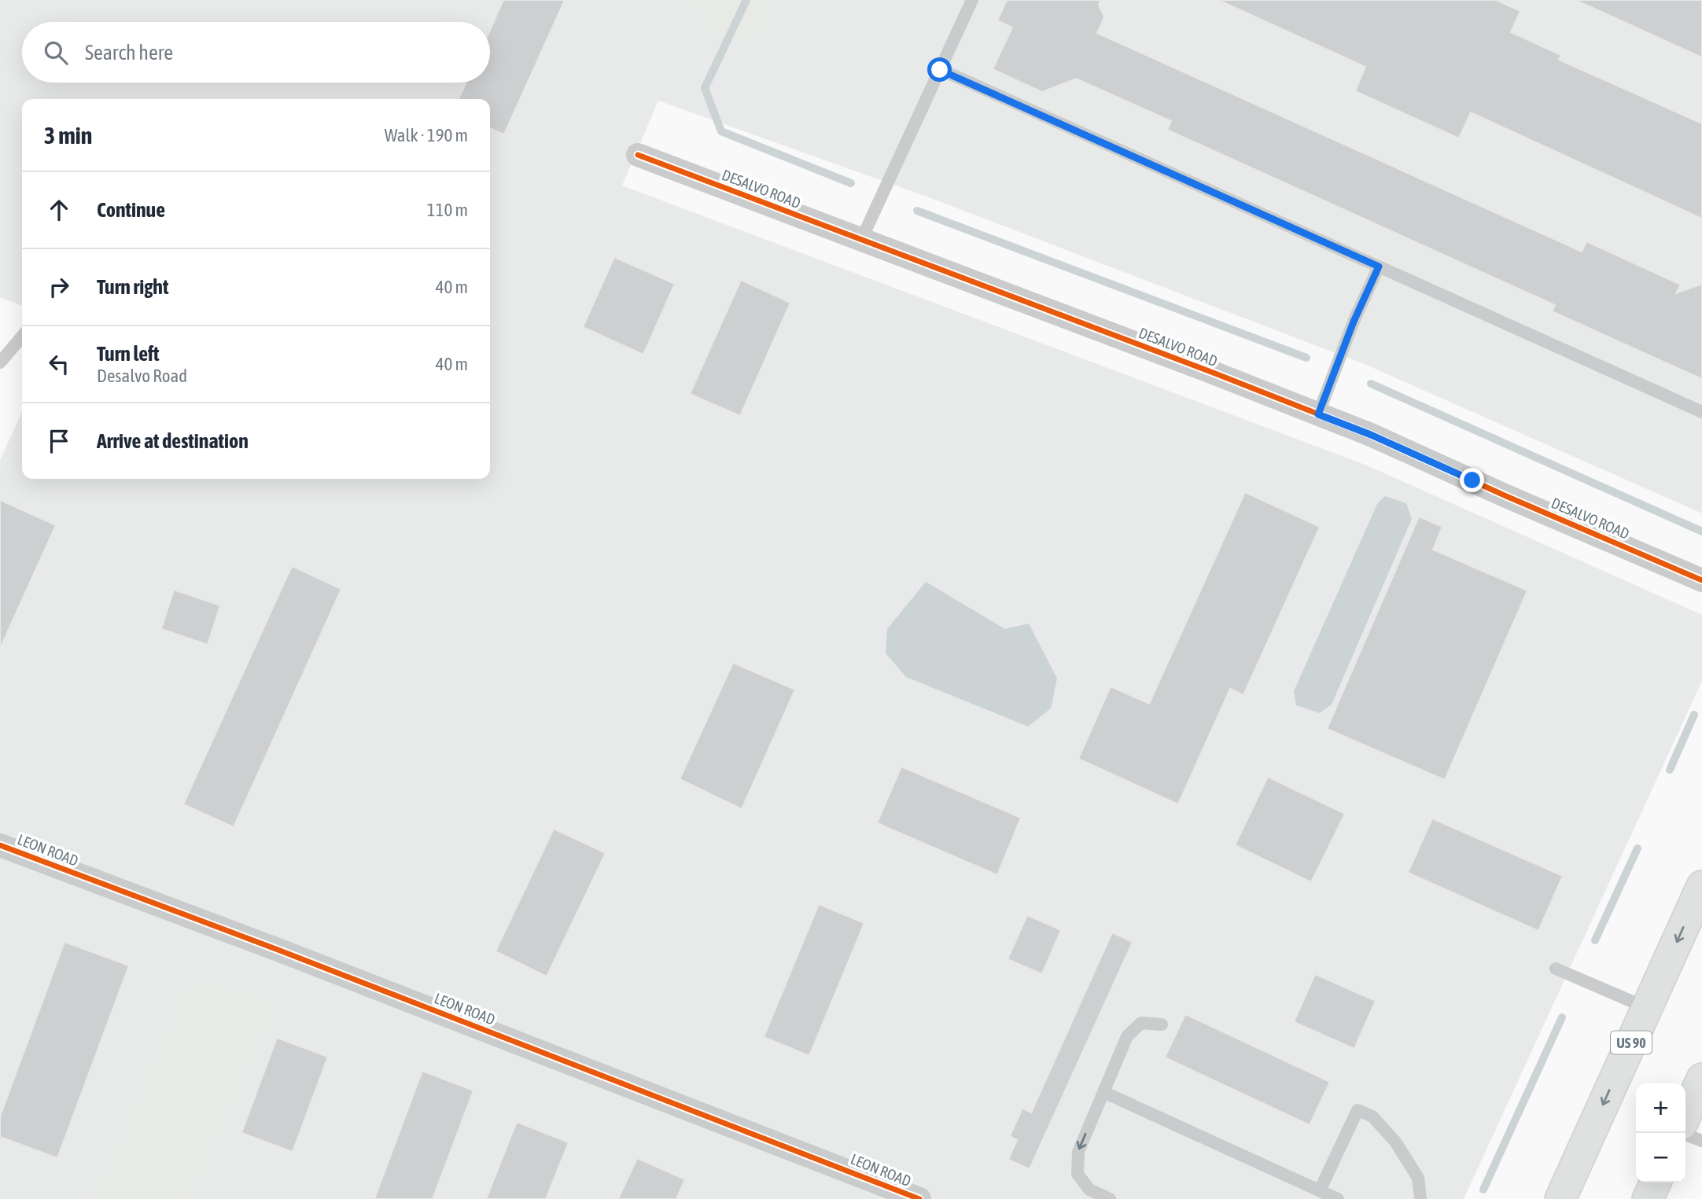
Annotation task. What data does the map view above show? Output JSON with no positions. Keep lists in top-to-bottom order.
{
  "streets": {
    "highway": ["US 90"],
    "street": ["DESALVO ROAD", "LEON ROAD"]
  },
  "page": {
    "search": "Search here",
    "heading": ["3 min", "Walk · 190 m"],
    "list": [
      ["Continue", "110 m"],
      ["Turn right", "40 m"],
      ["Turn left", "Desalvo Road", "40 m"],
      "Arrive at destination"
    ],
    "map_buttons": ["+", "−"]
  }
}
